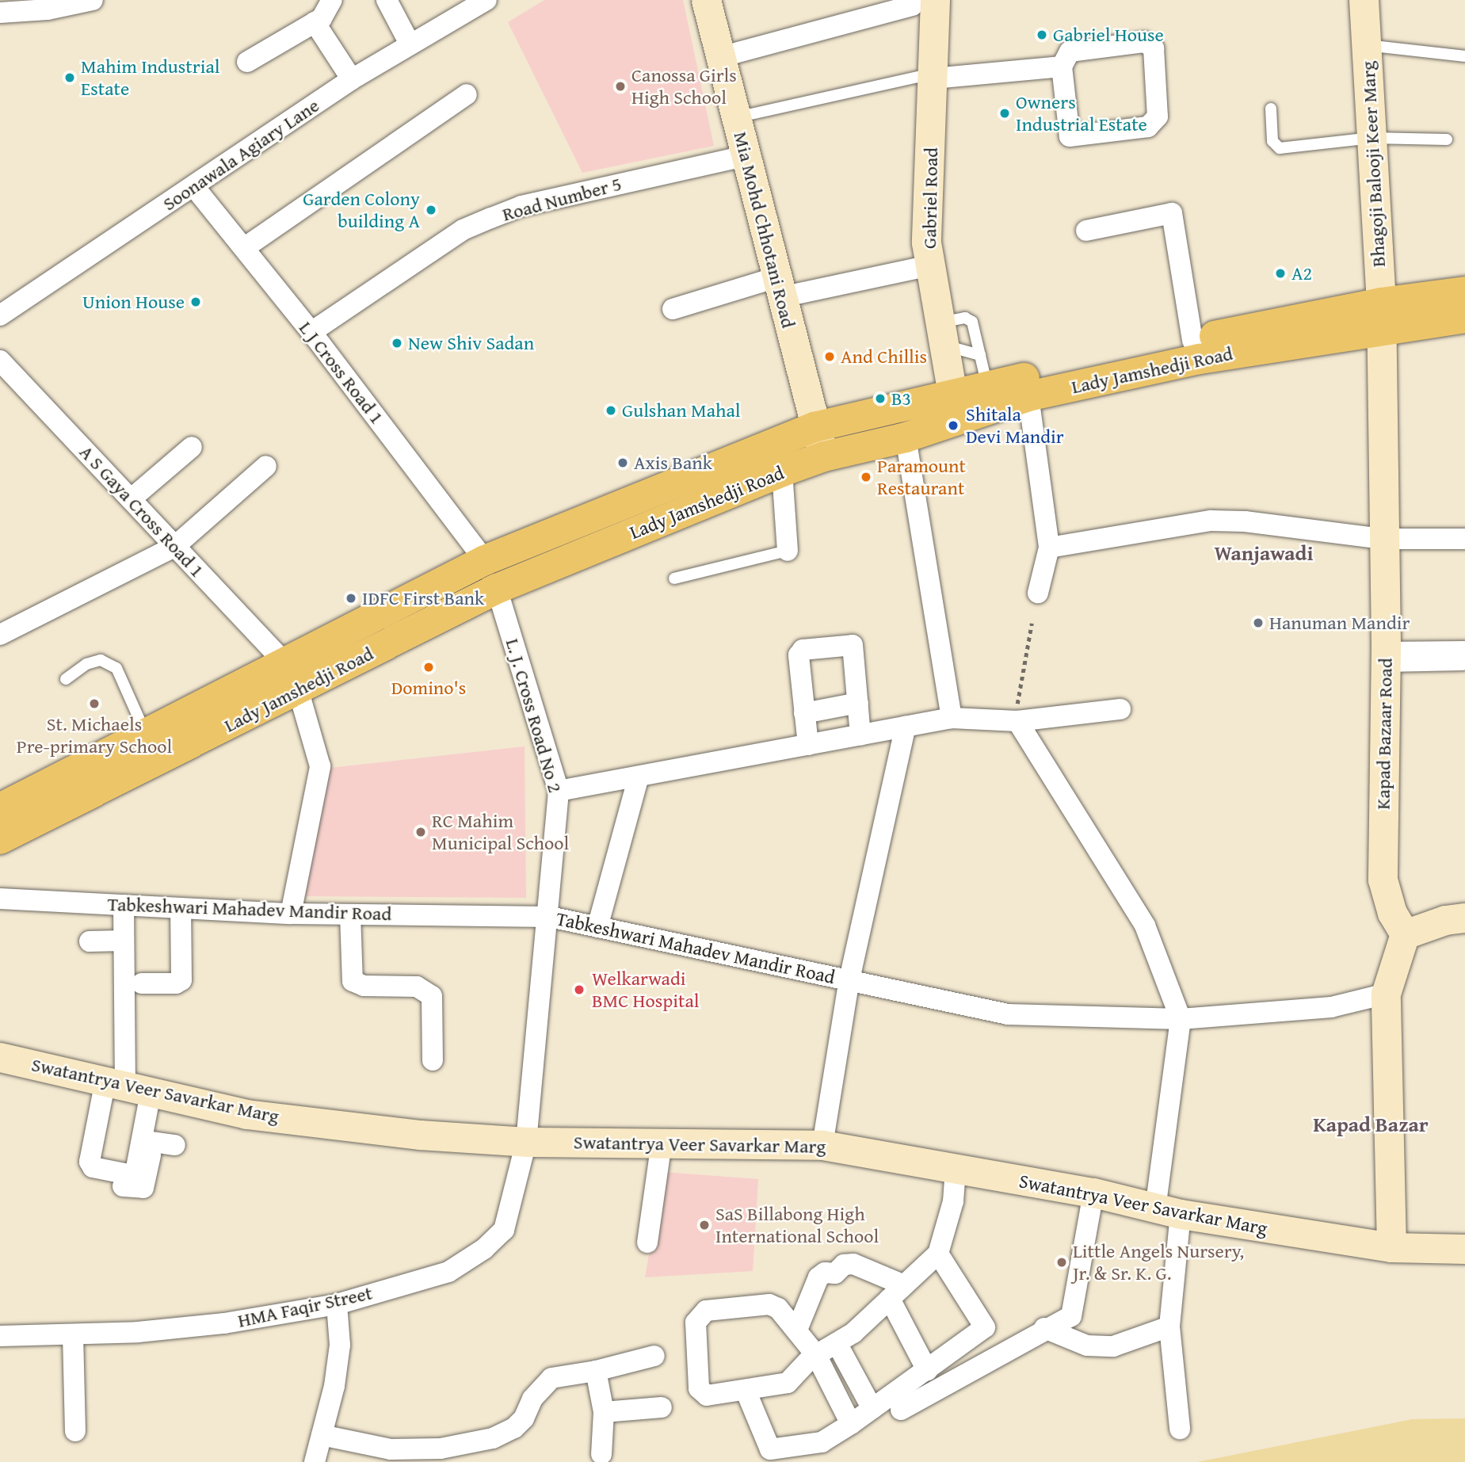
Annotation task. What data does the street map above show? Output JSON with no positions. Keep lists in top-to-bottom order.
{
  "streets": {
    "main road": ["Lady Jamshedji Road"],
    "street": [
      "Soonawala Agiary Lane",
      "Bhagoji Balooji Keer Marg",
      "Gabriel Road",
      "Road Number 5",
      "Mia Mohd Chhotani Road",
      "L J Cross Road 1",
      "A S Gaya Cross Road 1",
      "L. J. Cross Road No 2",
      "Kapad Bazaar Road",
      "Tabkeshwari Mahadev Mandir Road",
      "Swatantrya Veer Savarkar Marg",
      "HMA Faqir Street"
    ]
  },
  "crossings": [
    ["Soonawala Agiary Lane", "L J Cross Road 1"],
    ["Bhagoji Balooji Keer Marg", "Lady Jamshedji Road"],
    ["Bhagoji Balooji Keer Marg", "Kapad Bazaar Road"],
    ["Gabriel Road", "Lady Jamshedji Road"],
    ["Road Number 5", "Mia Mohd Chhotani Road"],
    ["Road Number 5", "L J Cross Road 1"],
    ["Mia Mohd Chhotani Road", "Lady Jamshedji Road"],
    ["Lady Jamshedji Road", "L J Cross Road 1"],
    ["Lady Jamshedji Road", "A S Gaya Cross Road 1"],
    ["Lady Jamshedji Road", "L. J. Cross Road No 2"],
    ["Lady Jamshedji Road", "Kapad Bazaar Road"],
    ["L. J. Cross Road No 2", "Tabkeshwari Mahadev Mandir Road"],
    ["L. J. Cross Road No 2", "Swatantrya Veer Savarkar Marg"],
    ["L. J. Cross Road No 2", "HMA Faqir Street"],
    ["Swatantrya Veer Savarkar Marg", "HMA Faqir Street"]
  ],
  "districts": ["Wanjawadi", "Kapad Bazar"],
  "places": [
    "Gabriel House",
    "Mahim Industrial Estate",
    "Canossa Girls High School",
    "Owners Industrial Estate",
    "Garden Colony building A",
    "A2",
    "Union House",
    "New Shiv Sadan",
    "And Chillis",
    "B3",
    "Gulshan Mahal",
    "Shitala Devi Mandir",
    "Axis Bank",
    "Paramount Restaurant",
    "IDFC First Bank",
    "Hanuman Mandir",
    "Domino's",
    "St. Michaels Pre-primary School",
    "RC Mahim Municipal School",
    "Welkarwadi BMC Hospital",
    "SaS Billabong High International School",
    "Little Angels Nursery, Jr. & Sr. K. G."
  ]
}
